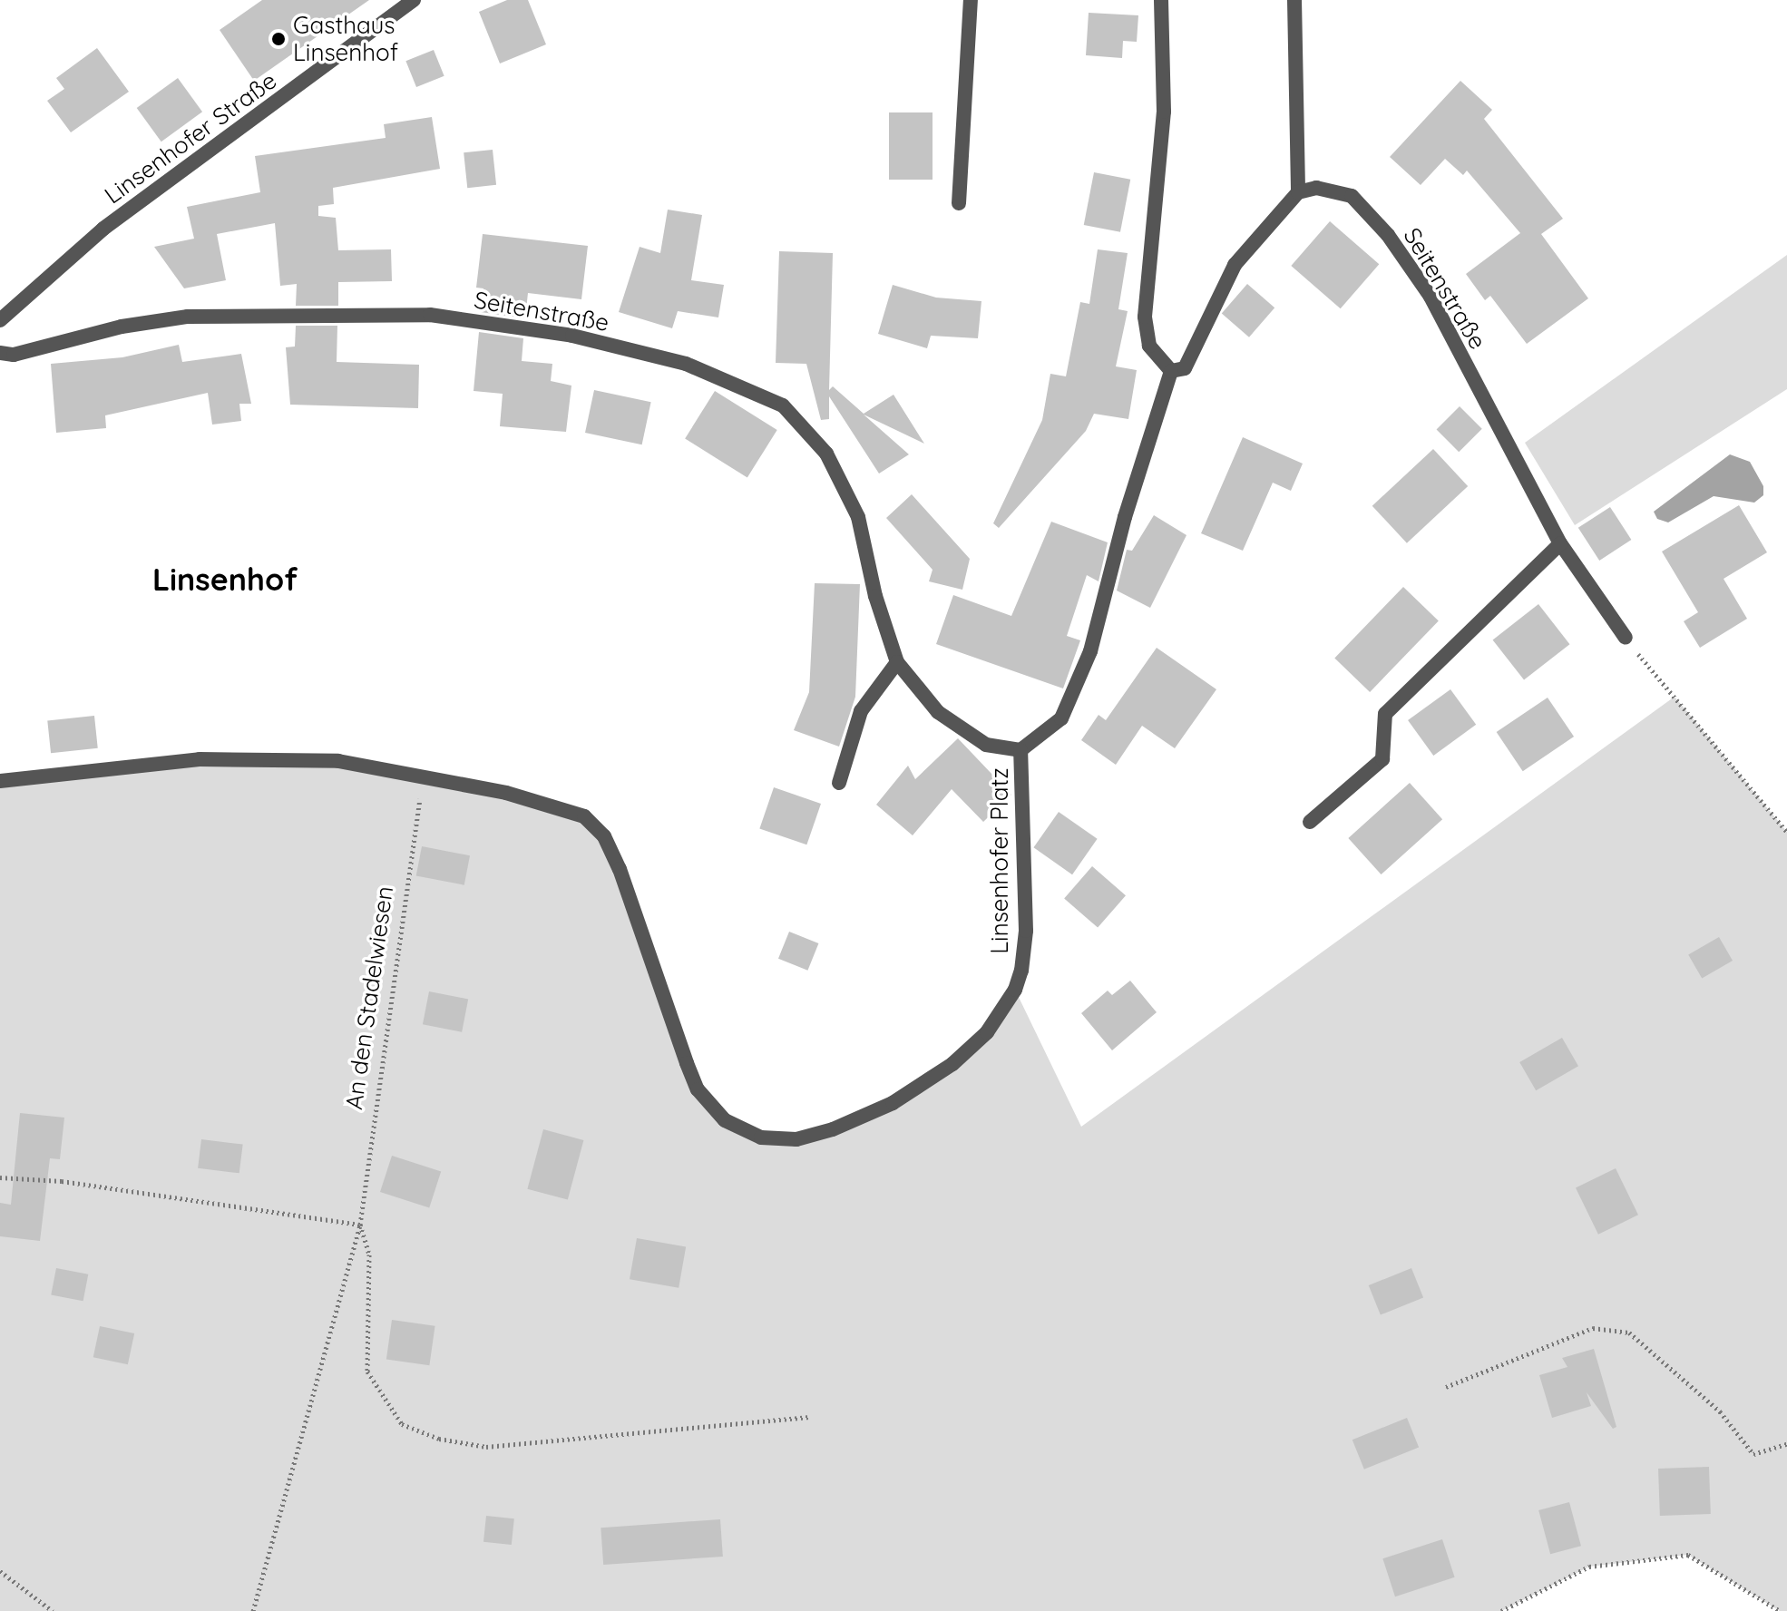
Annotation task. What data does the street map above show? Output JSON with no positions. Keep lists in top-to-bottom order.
{
  "streets": {
    "street": ["Linsenhofer Straße", "Seitenstraße", "Linsenhofer Platz"],
    "path": ["An den Stadelwiesen"]
  },
  "crossings": [
    ["Seitenstraße", "Linsenhofer Platz"],
    ["Linsenhofer Platz", "An den Stadelwiesen"]
  ],
  "districts": ["Linsenhof"],
  "places": ["Gasthaus Linsenhof"]
}
